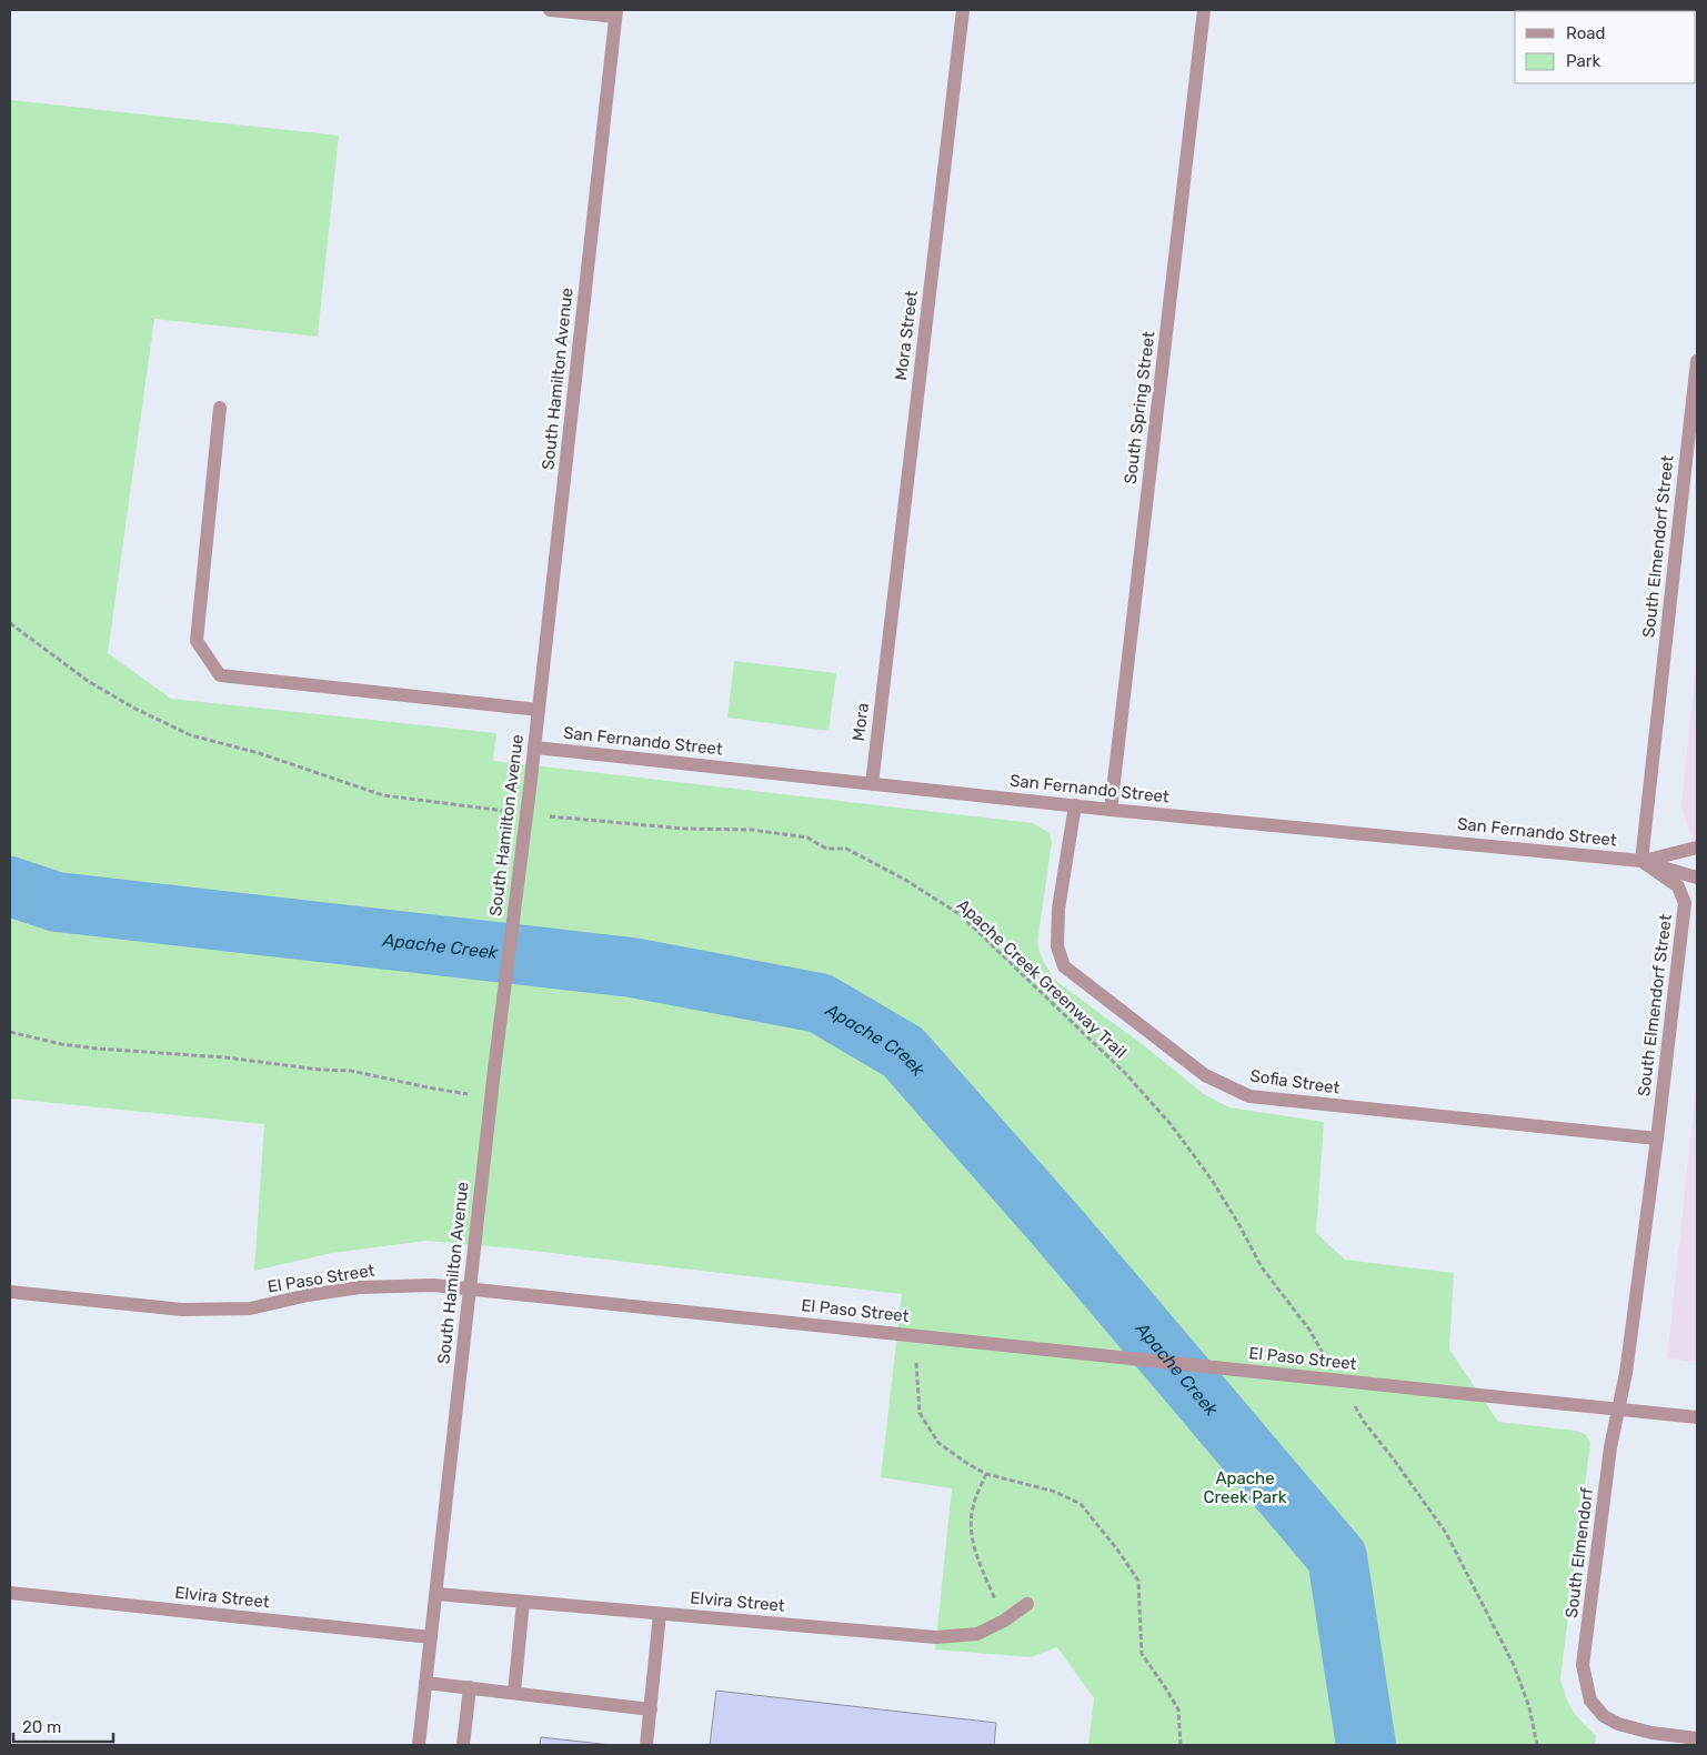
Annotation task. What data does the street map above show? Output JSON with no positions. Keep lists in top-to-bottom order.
{
  "streets": {
    "street": [
      "Mora Street",
      "South Hamilton Avenue",
      "South Spring Street",
      "South Elmendorf Street",
      "Mora",
      "San Fernando Street",
      "Sofia Street",
      "El Paso Street",
      "South Elmendorf",
      "Elvira Street"
    ],
    "path": ["Apache Creek Greenway Trail"]
  },
  "crossings": [
    ["Mora Street", "Mora"],
    ["South Hamilton Avenue", "San Fernando Street"],
    ["South Hamilton Avenue", "El Paso Street"],
    ["South Hamilton Avenue", "Elvira Street"],
    ["South Spring Street", "San Fernando Street"],
    ["South Elmendorf Street", "San Fernando Street"],
    ["South Elmendorf Street", "Sofia Street"],
    ["South Elmendorf Street", "El Paso Street"],
    ["South Elmendorf Street", "South Elmendorf"],
    ["Mora", "San Fernando Street"],
    ["San Fernando Street", "Sofia Street"],
    ["El Paso Street", "South Elmendorf"]
  ],
  "water": ["Apache Creek"],
  "parks": ["Apache Creek Park"],
  "legend": ["Road", "Park"],
  "scale_bar": "20 m"
}
